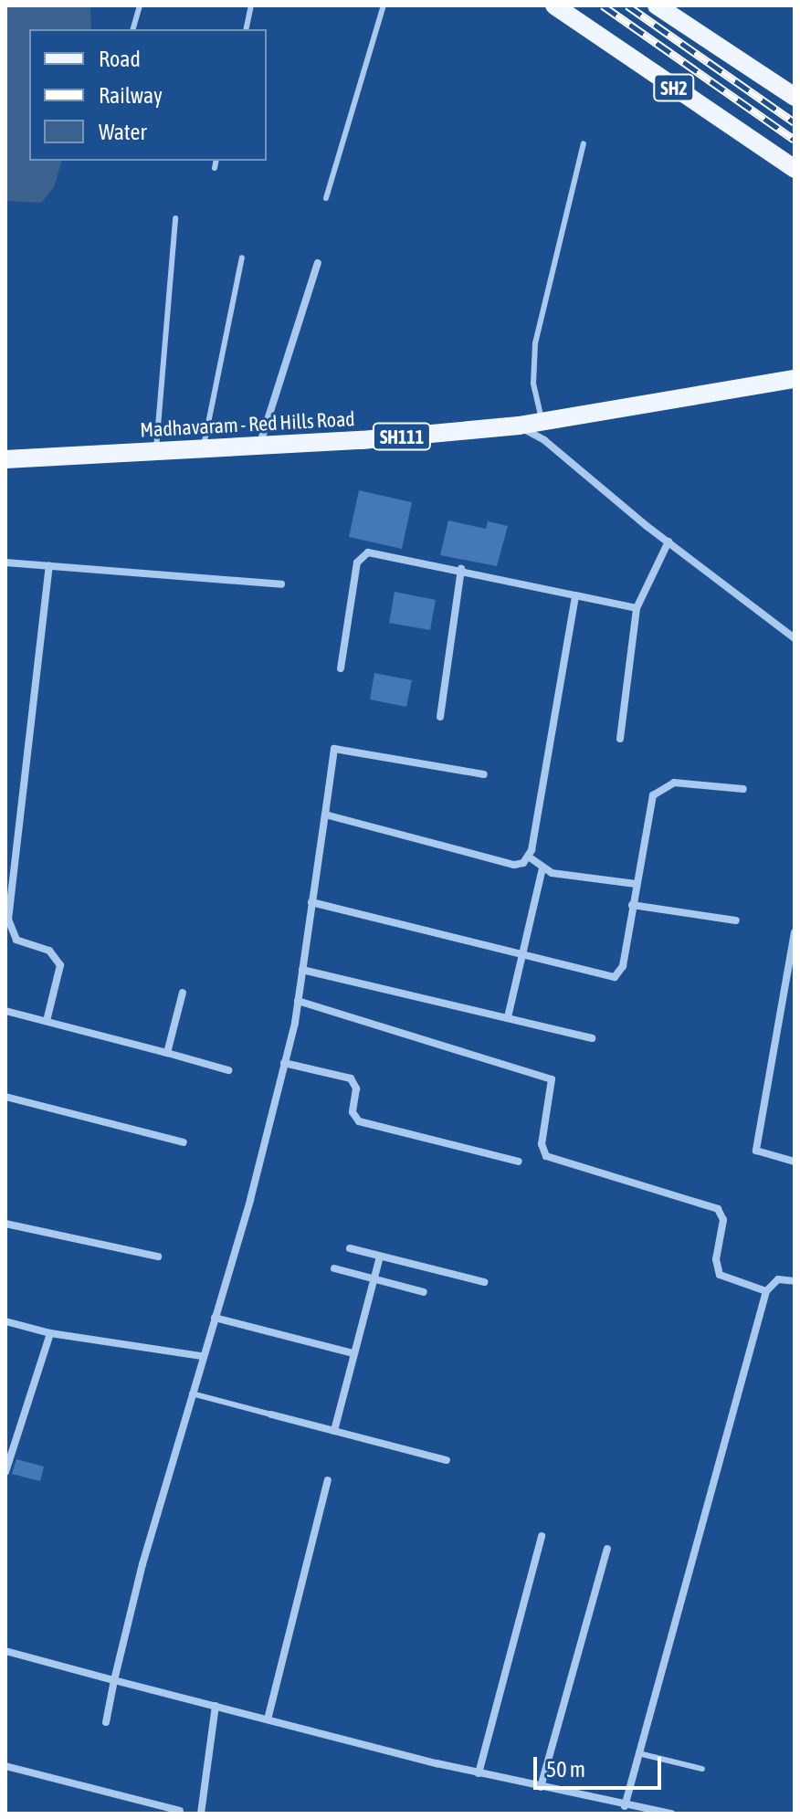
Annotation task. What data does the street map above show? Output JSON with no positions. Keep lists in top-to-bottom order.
{
  "streets": {
    "main road": ["SH2", "Madhavaram - Red Hills Road", "SH111"]
  },
  "legend": ["Road", "Railway", "Water"],
  "scale_bar": "50 m"
}
